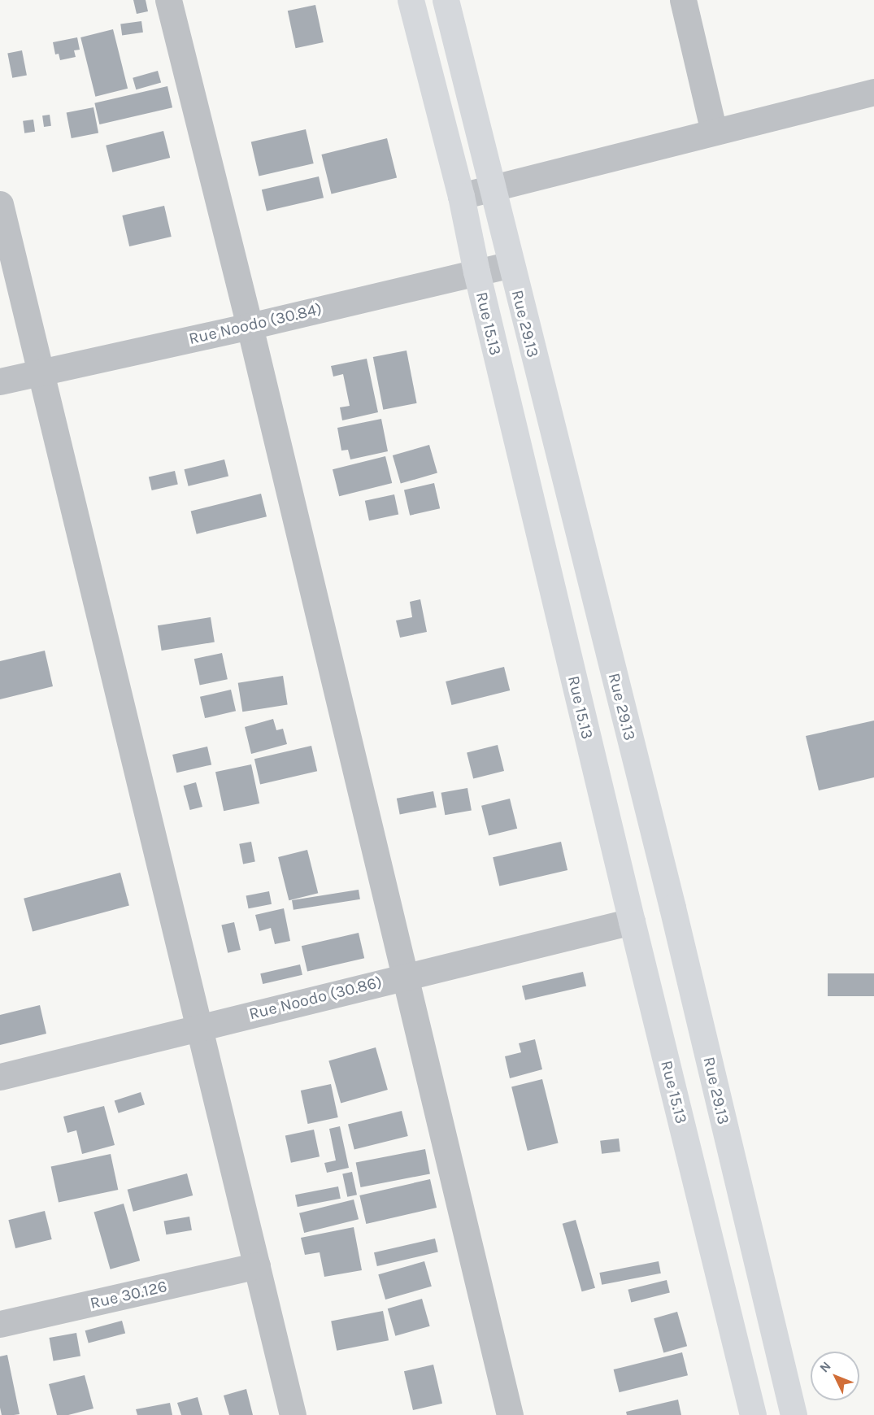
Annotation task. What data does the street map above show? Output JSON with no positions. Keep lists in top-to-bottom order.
{
  "streets": {
    "main road": ["Rue 15.13", "Rue 29.13"],
    "street": ["Rue Noodo (30.84)", "Rue Noodo (30.86)", "Rue 30.126"]
  },
  "crossings": [
    ["Rue Noodo (30.84)", "Rue 15.13"],
    ["Rue Noodo (30.84)", "Rue 29.13"],
    ["Rue 15.13", "Rue Noodo (30.86)"]
  ],
  "north": "top left"
}
